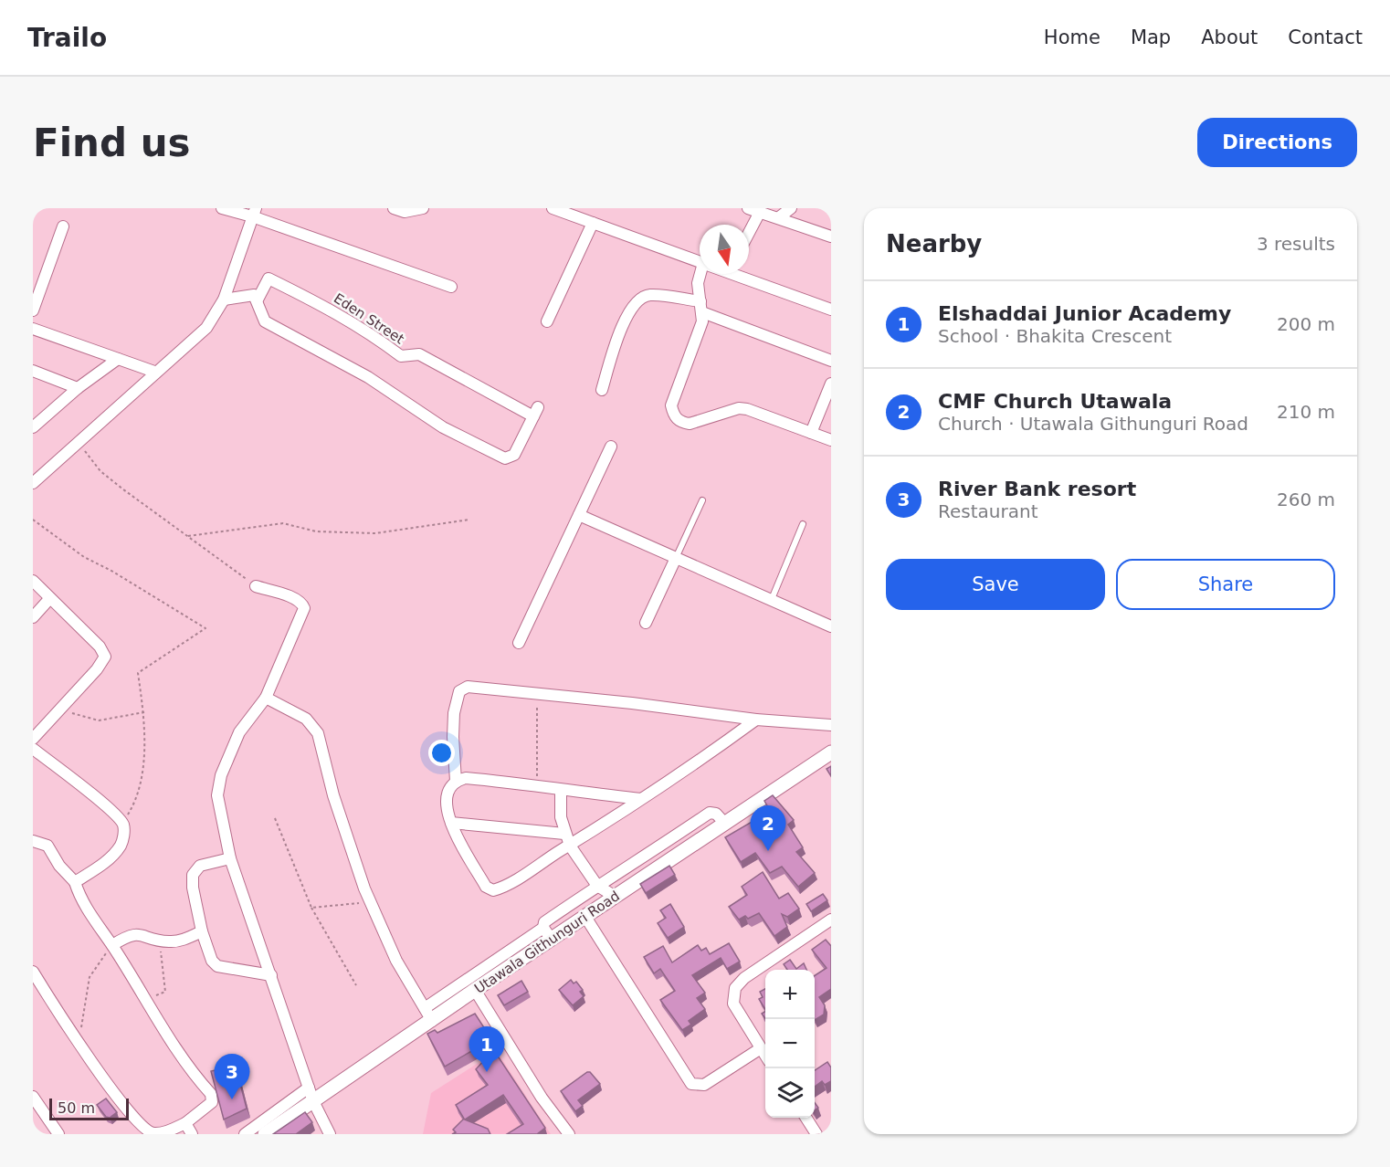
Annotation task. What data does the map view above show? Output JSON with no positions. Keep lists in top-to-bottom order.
{
  "streets": {
    "street": ["Eden Street", "Utawala Githunguri Road"]
  },
  "scale_bar": "50 m",
  "north": "bottom",
  "page": {
    "header": "Trailo",
    "nav": [
      "Home",
      "Map",
      "About",
      "Contact"
    ],
    "buttons": [
      "Directions",
      ["Save", "Share"]
    ],
    "title": "Find us",
    "heading": ["Nearby", "3 results"],
    "list": [
      {
        "mark": "1",
        "name": "Elshaddai Junior Academy",
        "note": "School · Bhakita Crescent",
        "value": "200 m"
      },
      {
        "mark": "2",
        "name": "CMF Church Utawala",
        "note": "Church · Utawala Githunguri Road",
        "value": "210 m"
      },
      {
        "mark": "3",
        "name": "River Bank resort",
        "note": "Restaurant",
        "value": "260 m"
      }
    ],
    "pins": ["2", "1", "3"],
    "map_buttons": ["+", "−"],
    "scale": "50 m"
  }
}
